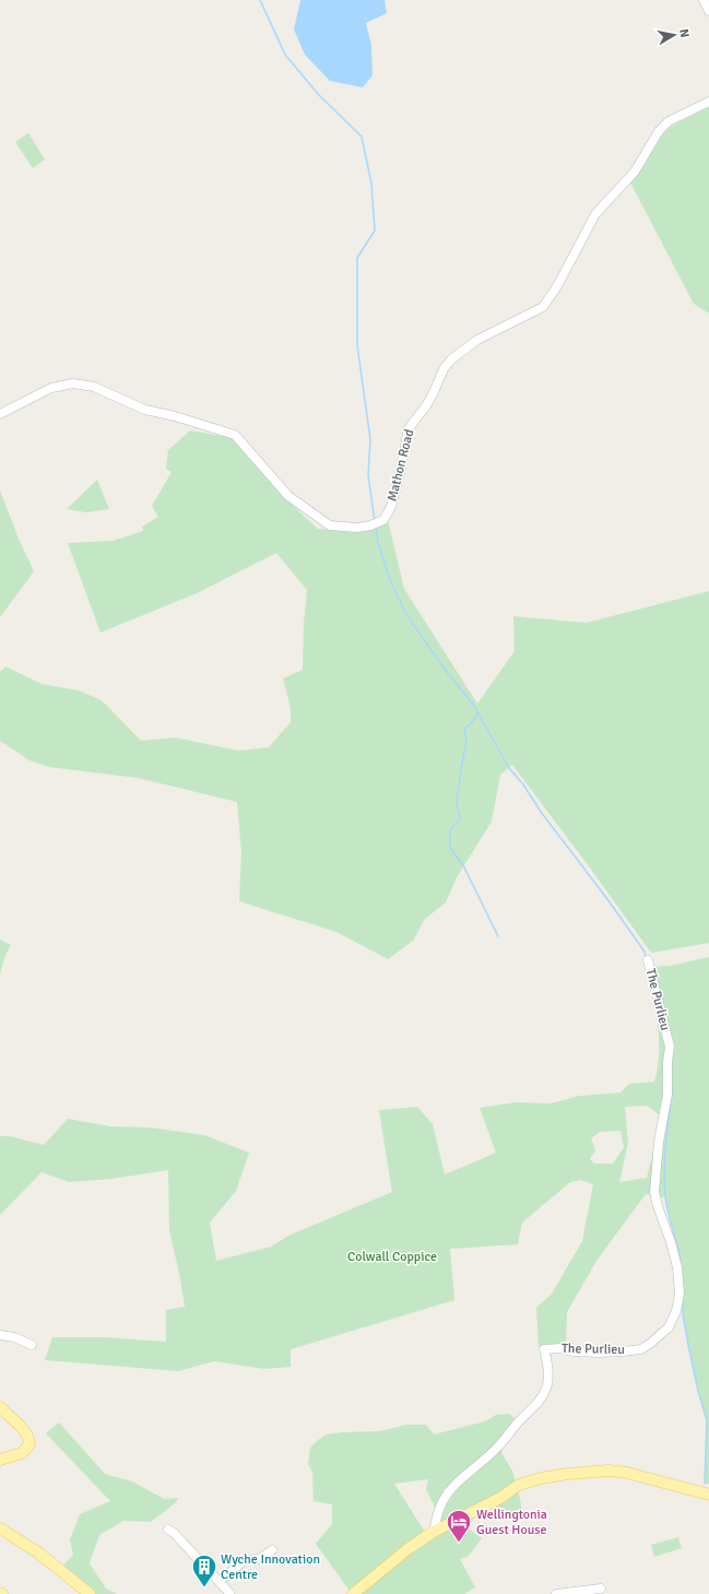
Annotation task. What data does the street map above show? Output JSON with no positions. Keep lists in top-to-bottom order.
{
  "streets": {
    "street": ["Mathon Road", "The Purlieu"]
  },
  "parks": ["Colwall Coppice"],
  "places": {
    "hotel": ["Wellingtonia Guest House"],
    "building": ["Wyche Innovation Centre"]
  },
  "north": "right"
}
